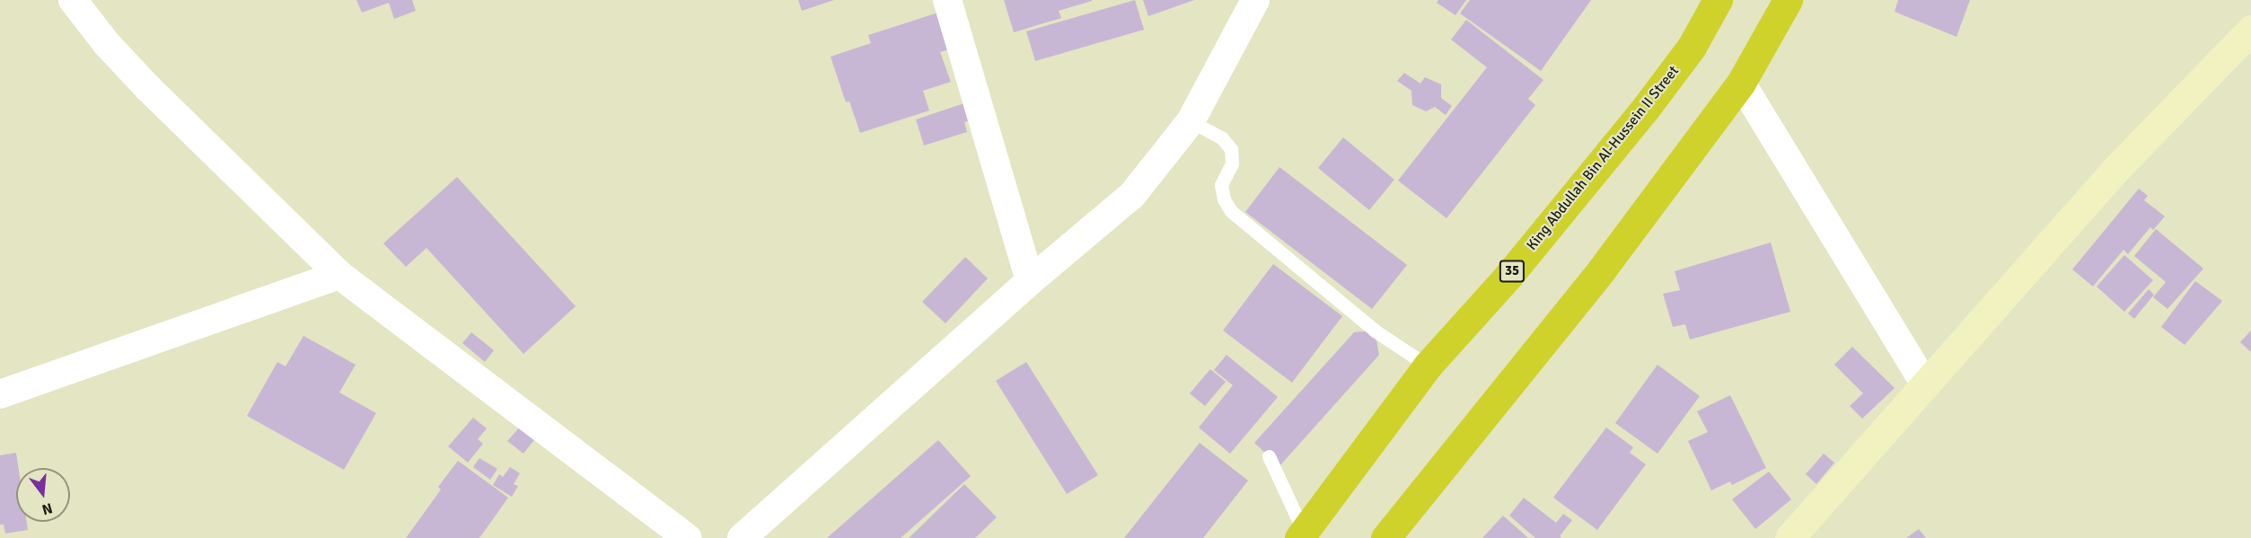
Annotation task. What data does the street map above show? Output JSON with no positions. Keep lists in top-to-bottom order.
{
  "streets": {
    "highway": ["King Abdullah Bin Al-Hussein II Street", "35"]
  },
  "north": "bottom"
}
